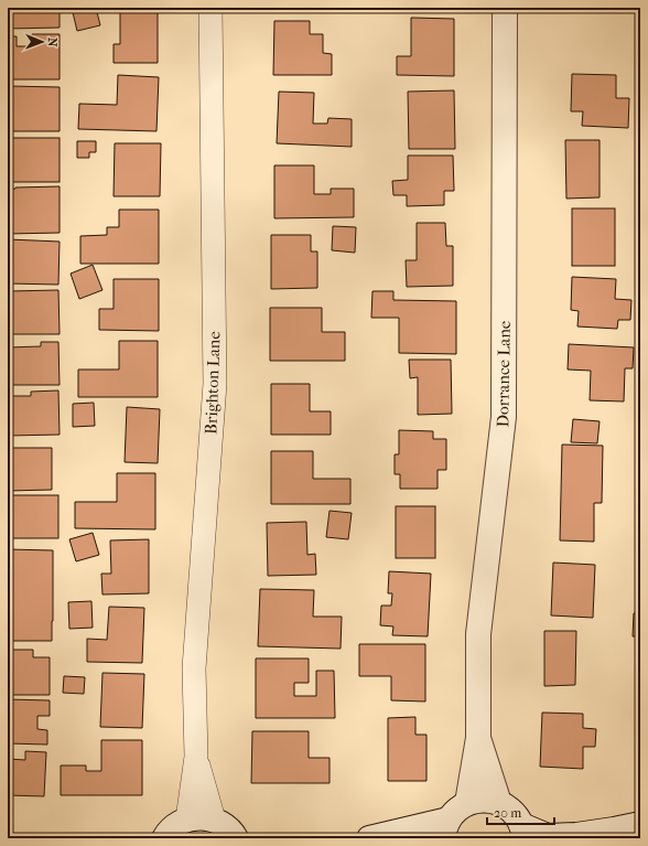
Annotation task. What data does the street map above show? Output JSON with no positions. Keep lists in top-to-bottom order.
{
  "streets": {
    "street": ["Dorrance Lane", "Brighton Lane"]
  },
  "scale_bar": "20 m",
  "north": "right"
}
